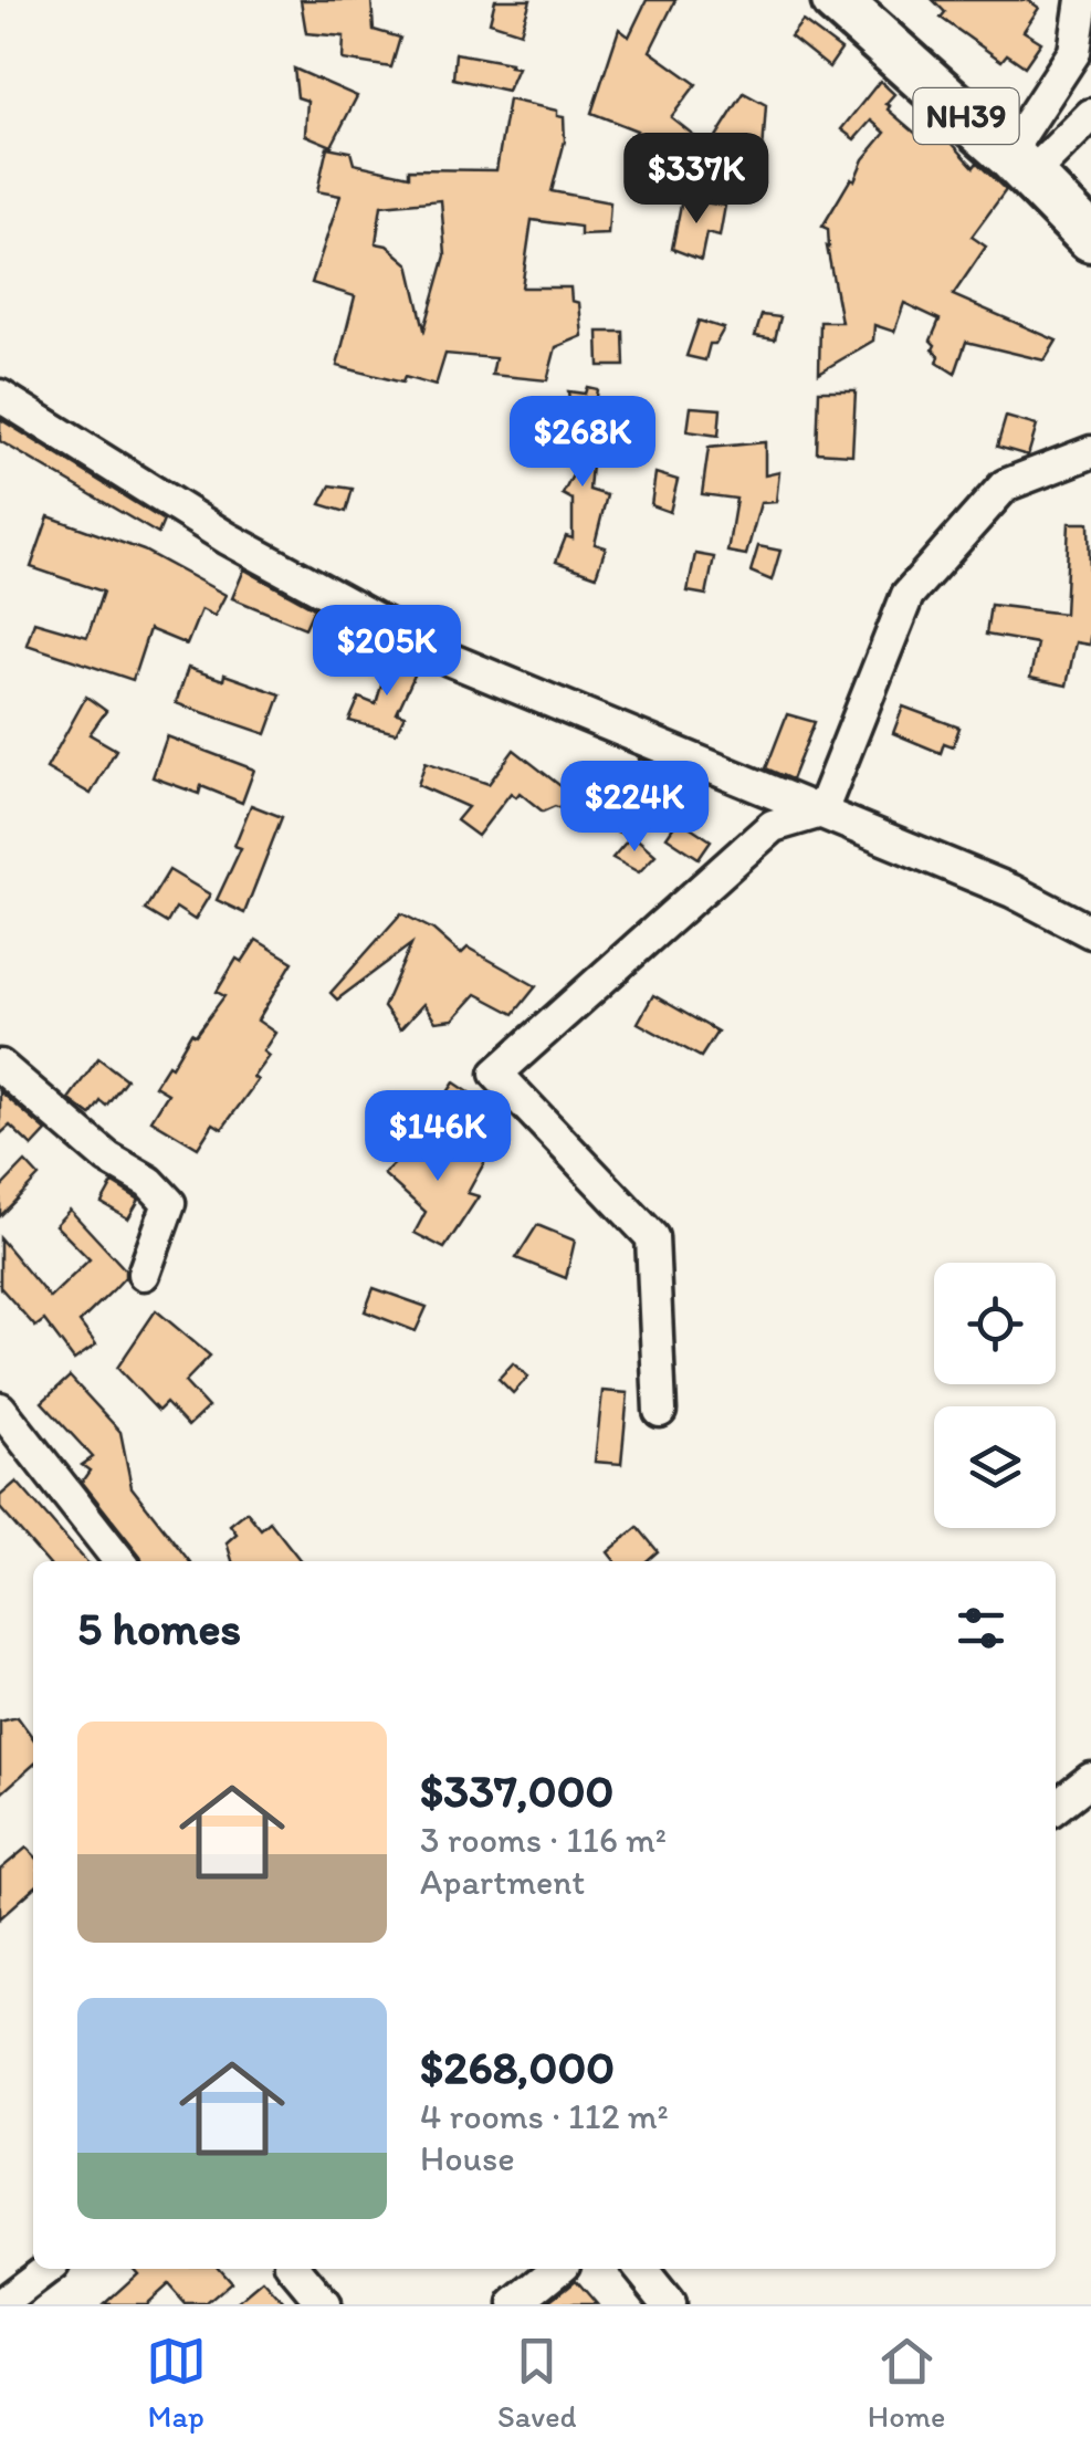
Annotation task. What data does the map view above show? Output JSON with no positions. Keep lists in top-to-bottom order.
{
  "streets": {
    "main road": ["NH39"]
  },
  "page": {
    "price": [
      "$337K",
      "$268K",
      "$205K",
      "$224K",
      "$146K"
    ],
    "heading": "5 homes",
    "list": [
      {
        "name": "$337,000",
        "note": "3 rooms · 116 m² · Apartment"
      },
      {
        "name": "$268,000",
        "note": "4 rooms · 112 m² · House"
      }
    ],
    "tabs": ["Map", "Saved", "Home"]
  }
}
